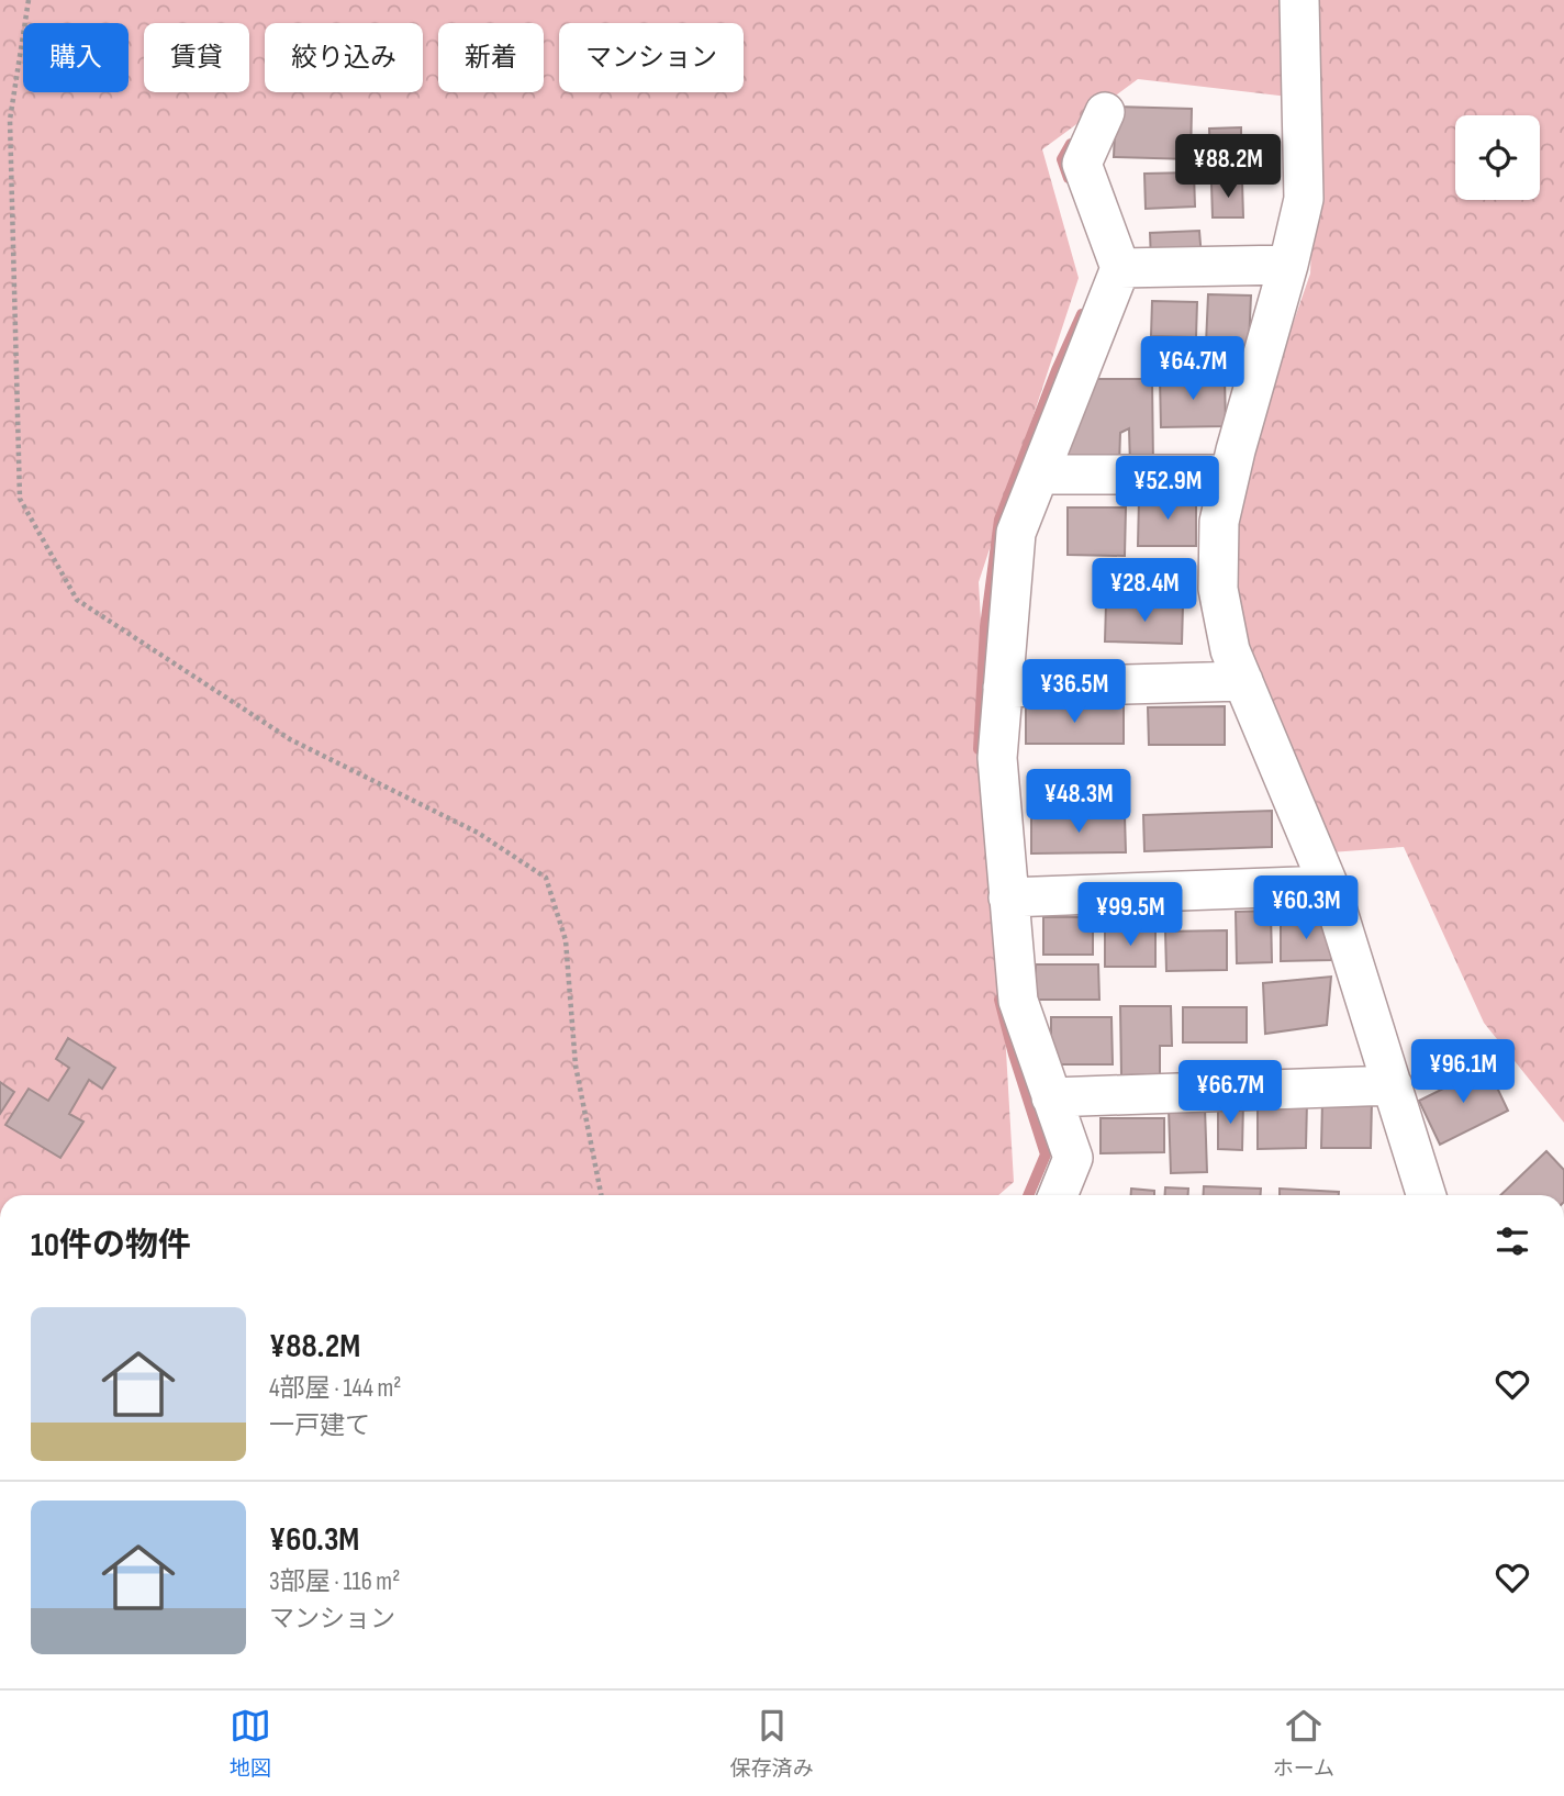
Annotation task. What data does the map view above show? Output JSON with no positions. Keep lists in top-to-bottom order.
{
  "page": {
    "chip": [
      "購入",
      "賃貸",
      "絞り込み",
      "新着",
      "マンション"
    ],
    "price": [
      "¥88.2M",
      "¥64.7M",
      "¥52.9M",
      "¥28.4M",
      "¥36.5M",
      "¥48.3M",
      "¥60.3M",
      "¥99.5M",
      "¥96.1M",
      "¥66.7M"
    ],
    "heading": "10件の物件",
    "list": [
      {
        "name": "¥88.2M",
        "note": "4部屋 · 144 m² · 一戸建て"
      },
      {
        "name": "¥60.3M",
        "note": "3部屋 · 116 m² · マンション"
      }
    ],
    "tabs": ["地図", "保存済み", "ホーム"]
  }
}
